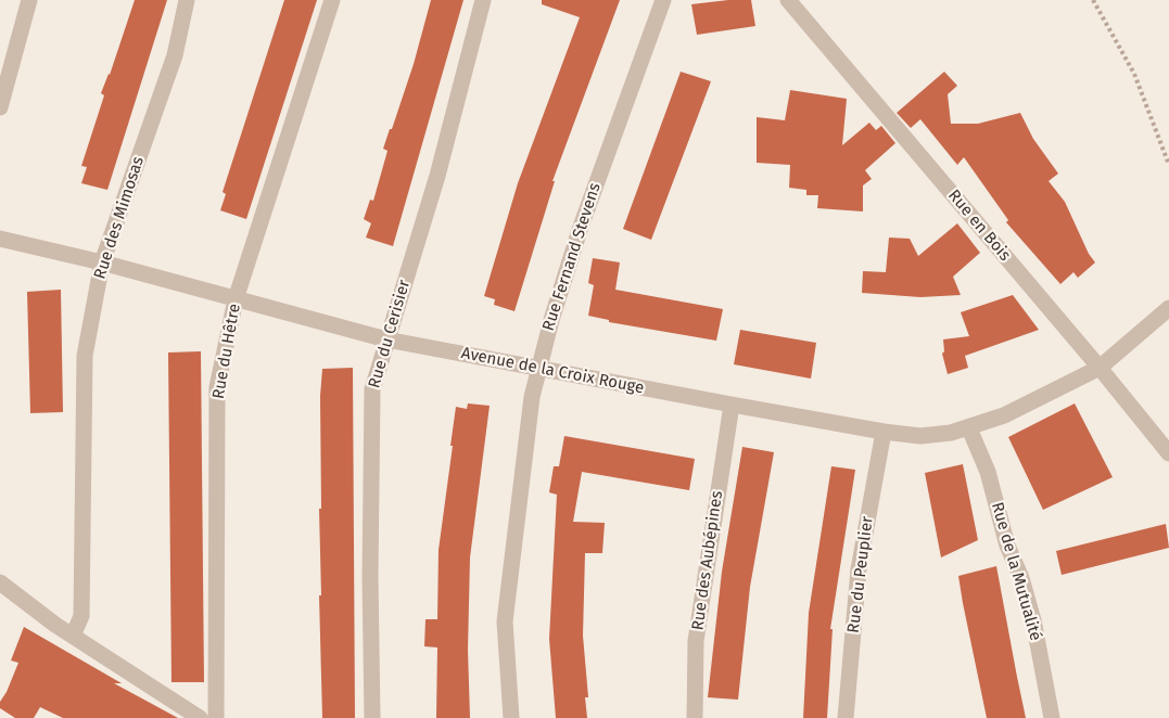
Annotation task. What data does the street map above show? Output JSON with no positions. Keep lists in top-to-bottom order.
{
  "streets": {
    "street": [
      "Rue des Mimosas",
      "Rue en Bois",
      "Rue Fernand Stevens",
      "Rue du Cerisier",
      "Rue du Hêtre",
      "Avenue de la Croix Rouge",
      "Rue des Aubépines",
      "Rue de la Mutualité",
      "Rue du Peuplier"
    ]
  },
  "crossings": [
    ["Rue des Mimosas", "Avenue de la Croix Rouge"],
    ["Rue en Bois", "Avenue de la Croix Rouge"],
    ["Rue Fernand Stevens", "Avenue de la Croix Rouge"],
    ["Rue du Cerisier", "Avenue de la Croix Rouge"],
    ["Rue du Hêtre", "Avenue de la Croix Rouge"],
    ["Avenue de la Croix Rouge", "Rue des Aubépines"],
    ["Avenue de la Croix Rouge", "Rue de la Mutualité"],
    ["Avenue de la Croix Rouge", "Rue du Peuplier"]
  ]
}
